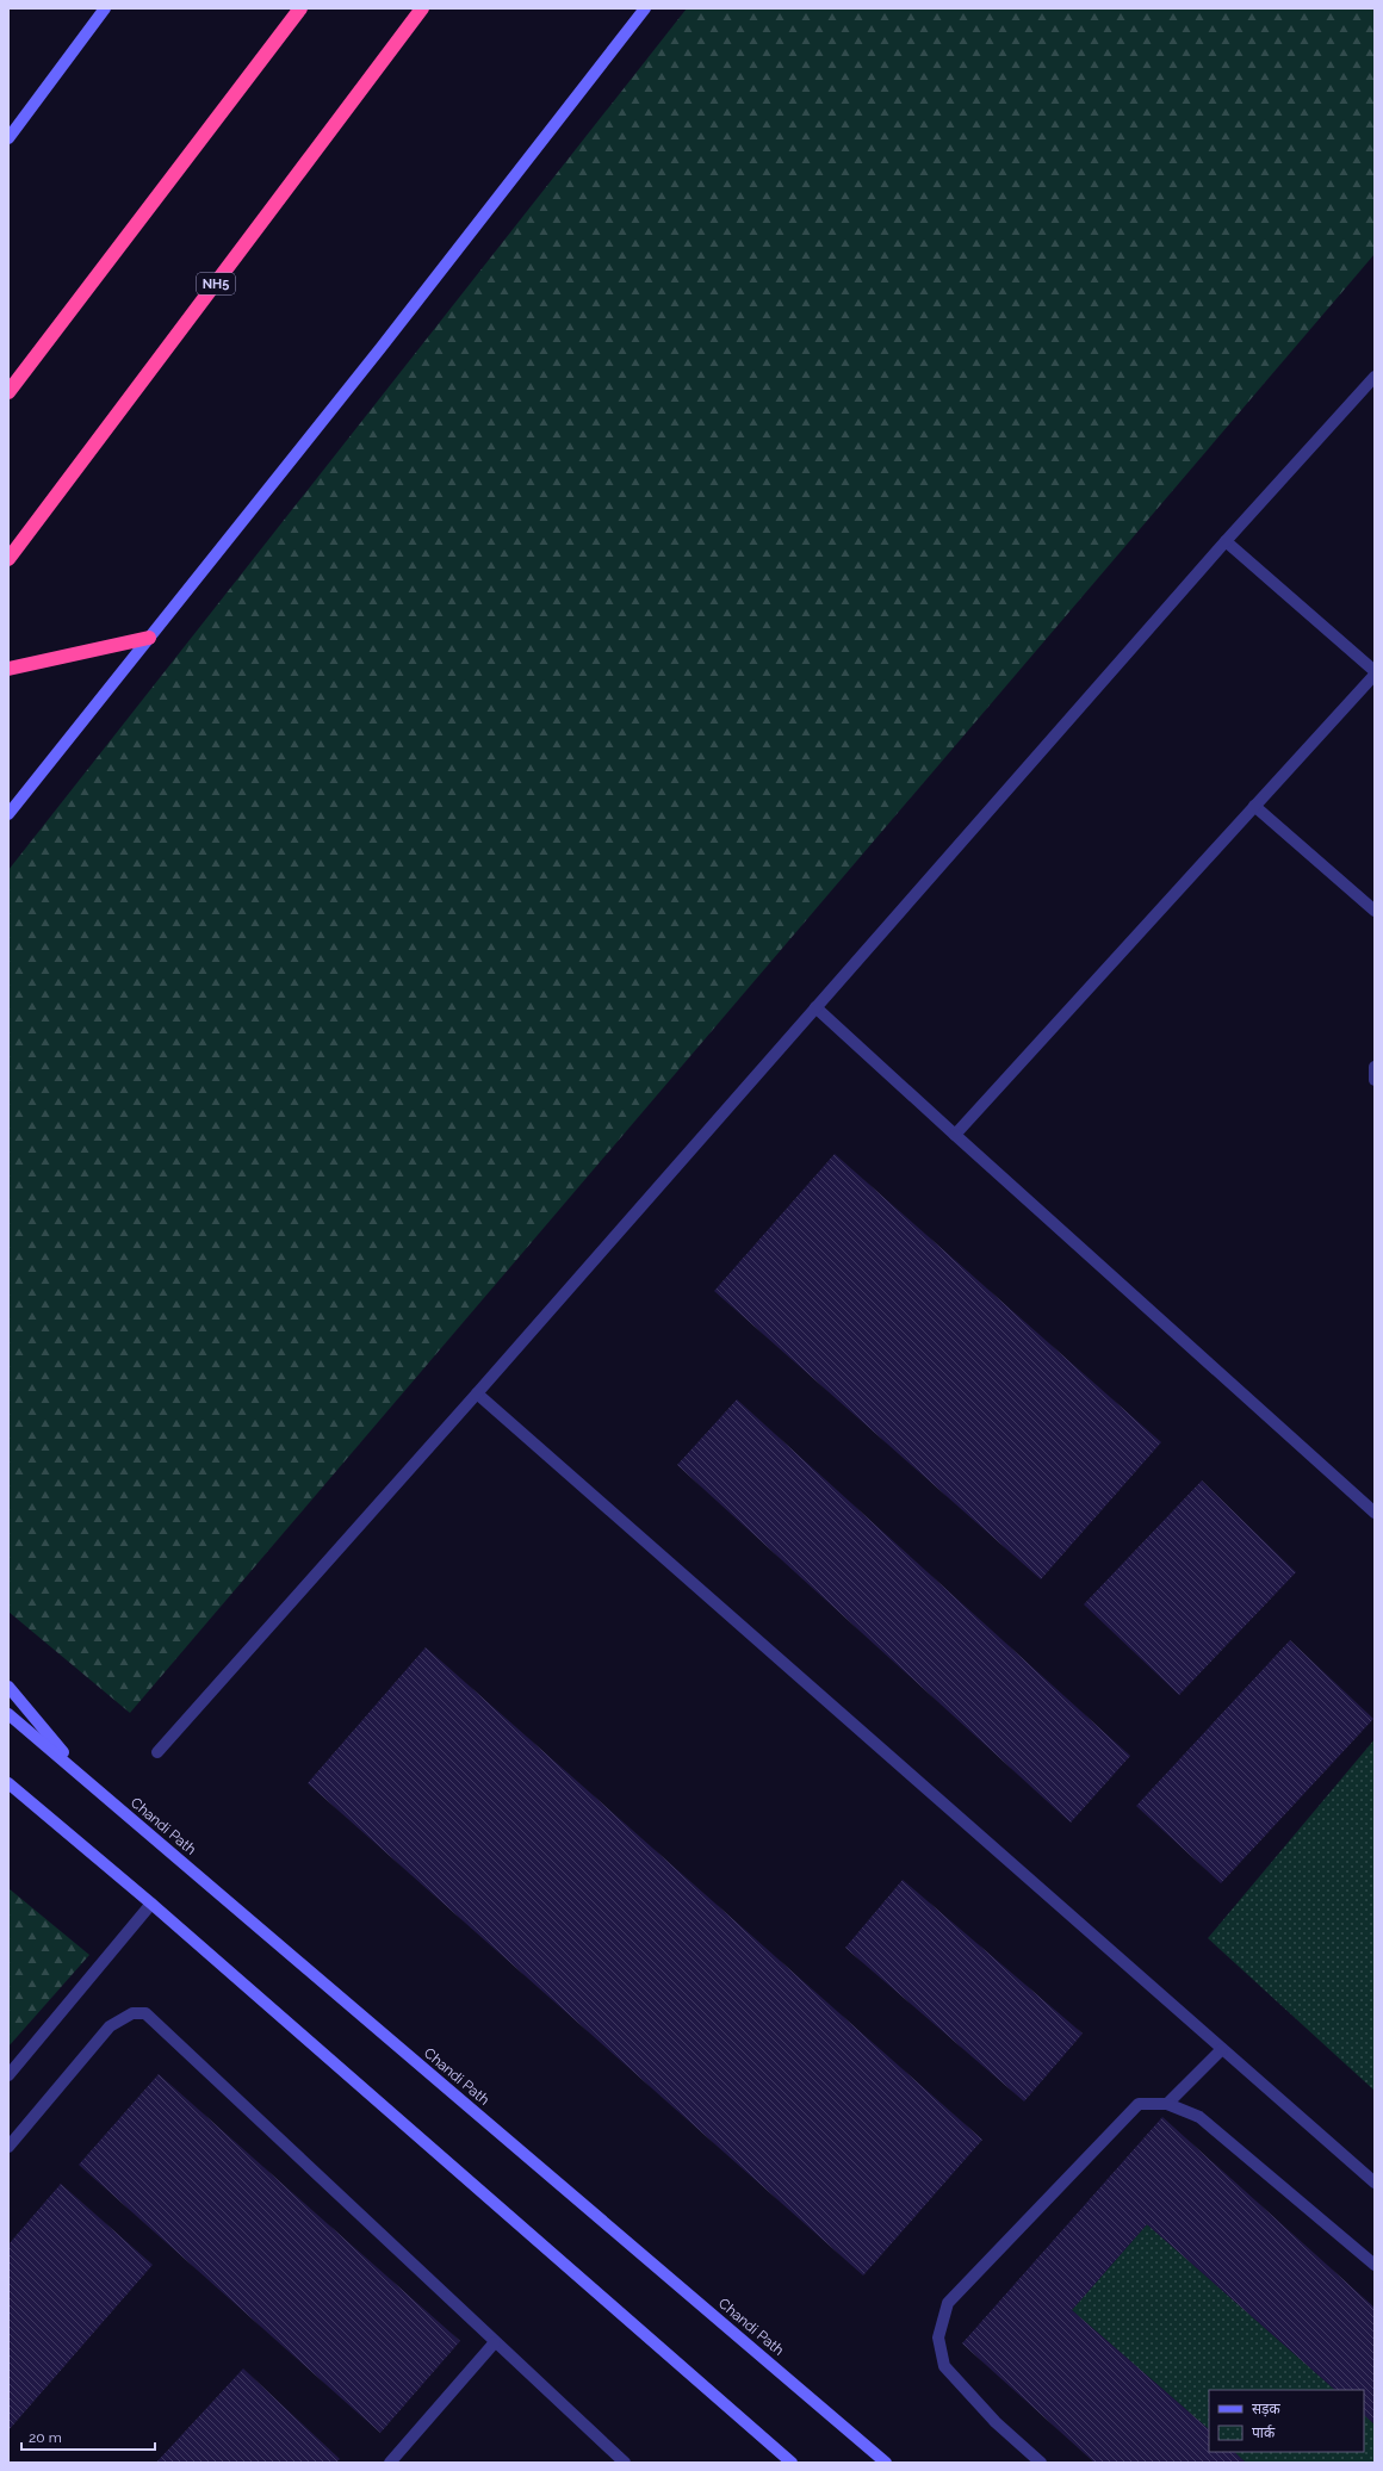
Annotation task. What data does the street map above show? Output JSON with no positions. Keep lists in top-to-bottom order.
{
  "streets": {
    "highway": ["NH5"],
    "main road": ["Chandi Path"]
  },
  "legend": ["सड़क", "पार्क"],
  "scale_bar": "20 m"
}
